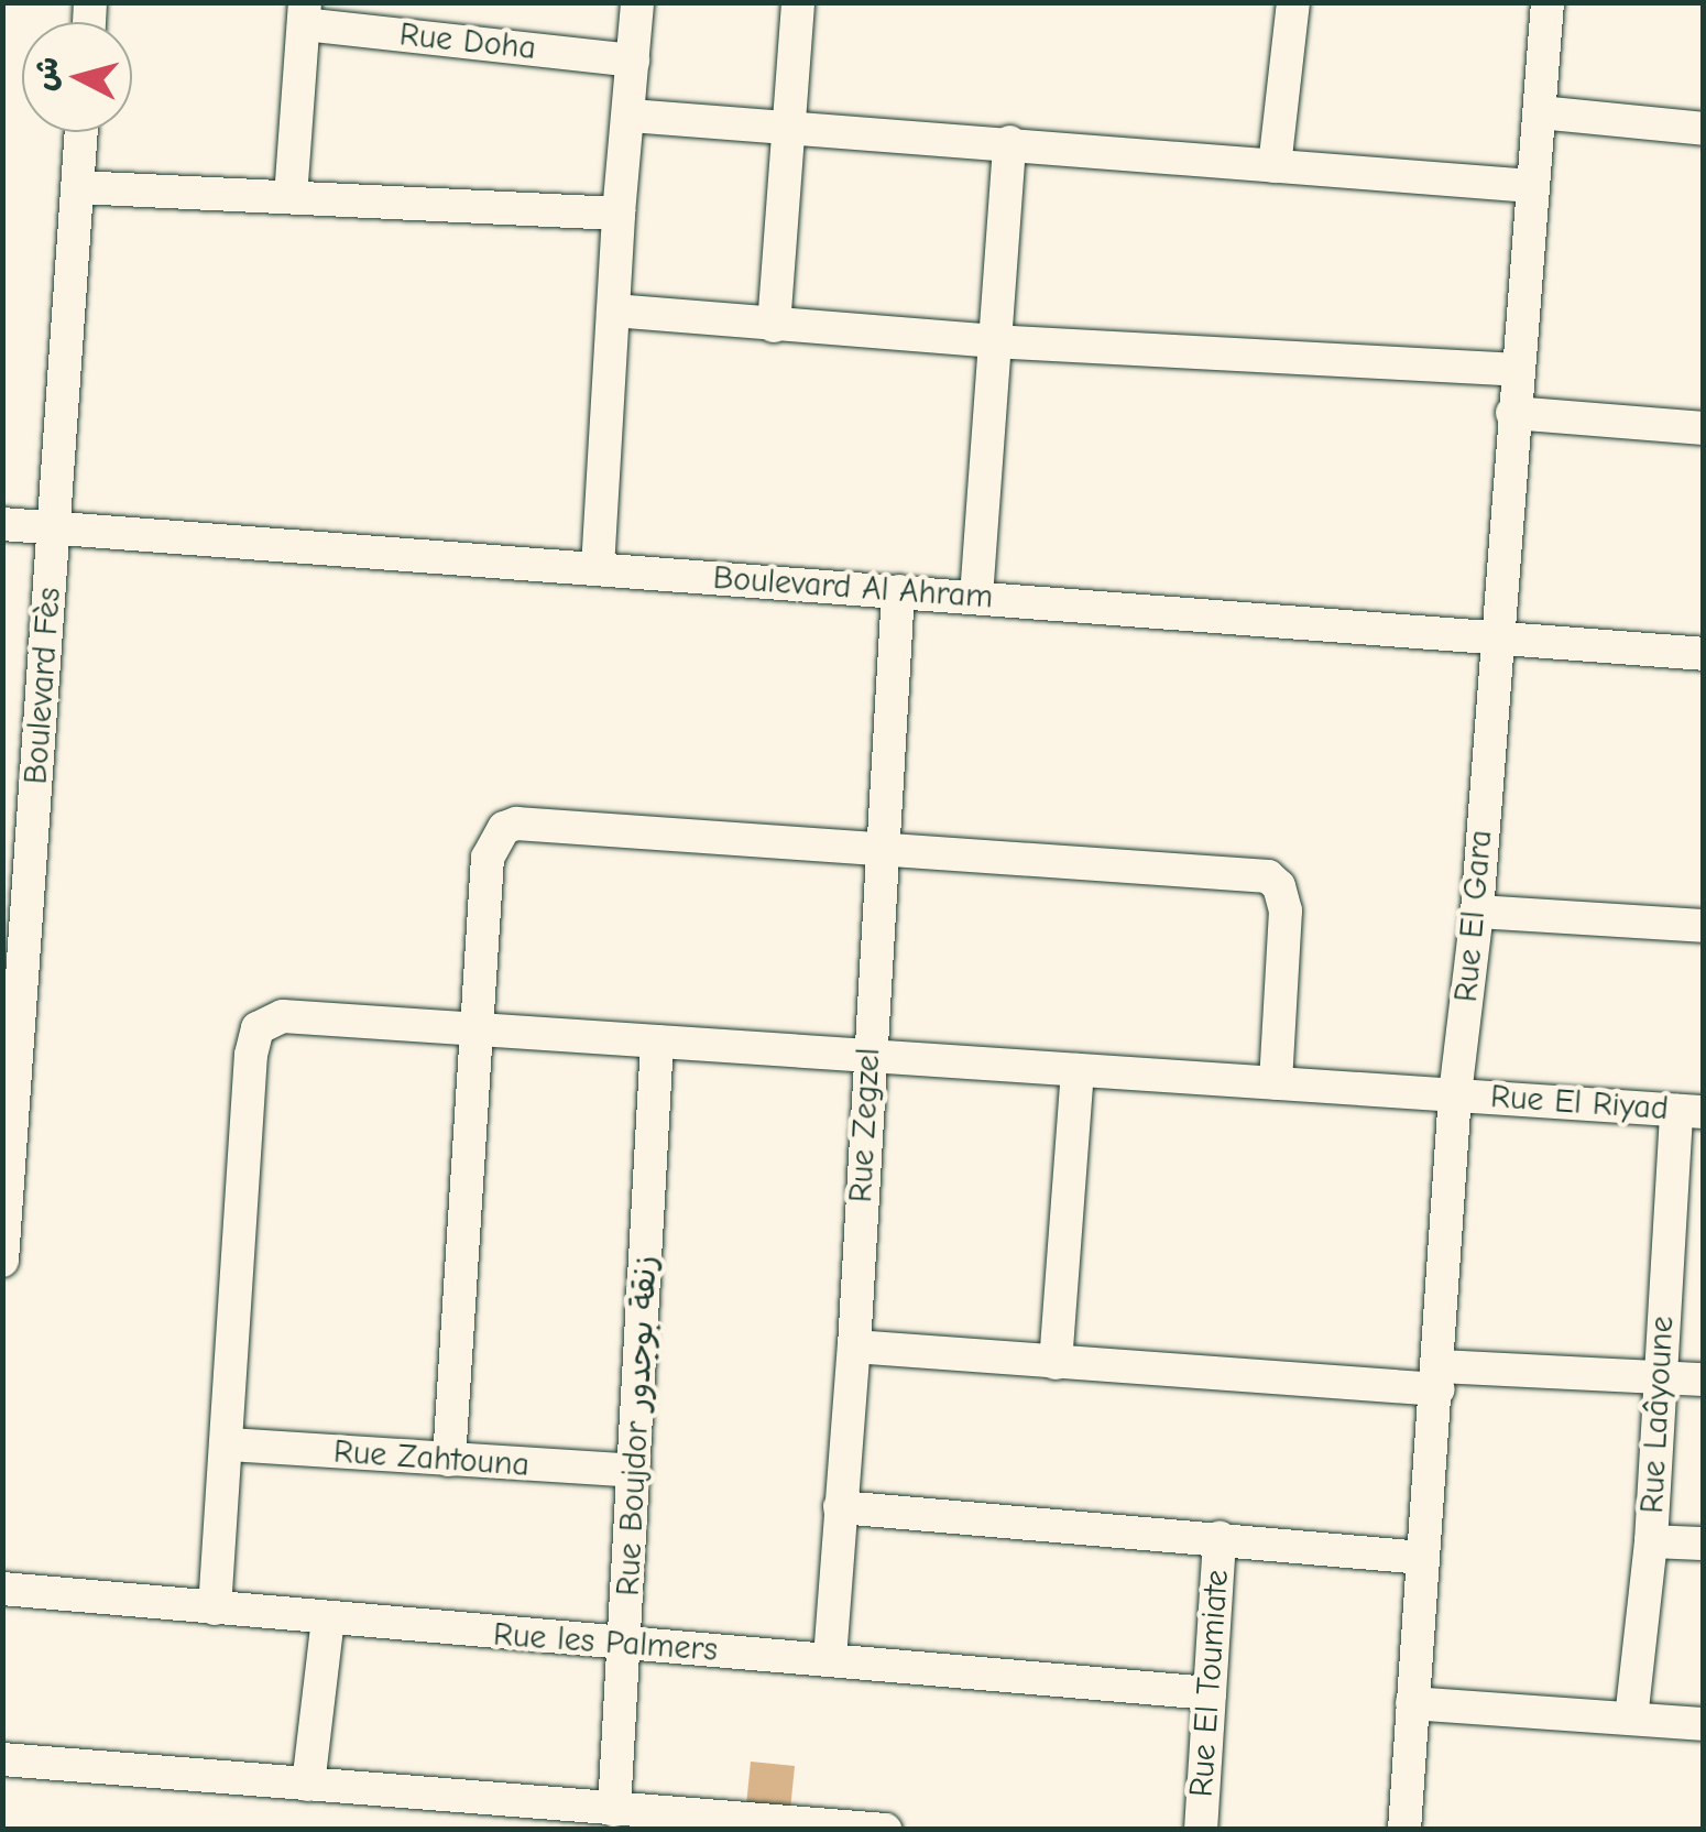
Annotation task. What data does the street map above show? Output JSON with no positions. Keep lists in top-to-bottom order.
{
  "streets": {
    "street": [
      "Rue Doha",
      "Boulevard Al Ahram",
      "Boulevard Fès",
      "Rue El Gara",
      "Rue El Riyad",
      "Rue Zegzel",
      "Rue Laâyoune",
      "Rue Boujdor زنقة بوجدور",
      "Rue Zahtouna",
      "Rue les Palmers",
      "Rue El Toumiate"
    ]
  },
  "crossings": [
    ["Boulevard Al Ahram", "Boulevard Fès"],
    ["Boulevard Al Ahram", "Rue El Gara"],
    ["Boulevard Al Ahram", "Rue Zegzel"],
    ["Rue El Gara", "Rue El Riyad"],
    ["Rue El Riyad", "Rue Zegzel"],
    ["Rue El Riyad", "Rue Laâyoune"],
    ["Rue El Riyad", "Rue Boujdor زنقة بوجدور"],
    ["Rue El Riyad", "Rue Zahtouna"],
    ["Rue Zegzel", "Rue les Palmers"],
    ["Rue Boujdor زنقة بوجدور", "Rue Zahtouna"],
    ["Rue Boujdor زنقة بوجدور", "Rue les Palmers"],
    ["Rue les Palmers", "Rue El Toumiate"]
  ],
  "north": "left"
}
